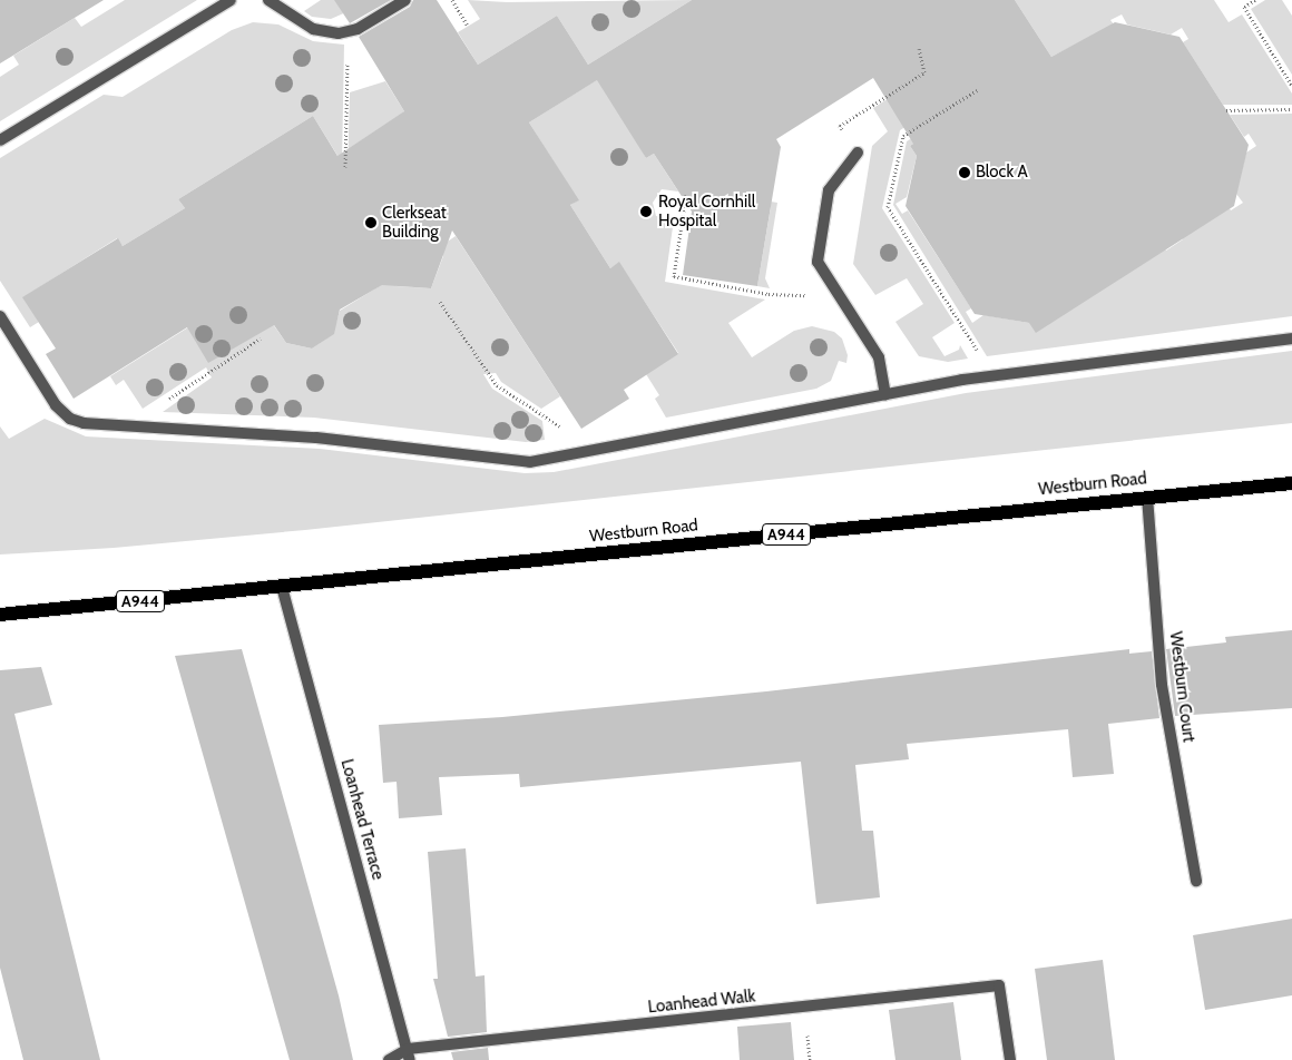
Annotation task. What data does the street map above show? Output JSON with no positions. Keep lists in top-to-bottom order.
{
  "streets": {
    "main road": ["Westburn Road", "A944"],
    "street": ["Westburn Court", "Loanhead Terrace", "Loanhead Walk"]
  },
  "crossings": [
    ["Westburn Road", "Westburn Court"],
    ["Westburn Road", "Loanhead Terrace"],
    ["Loanhead Terrace", "Loanhead Walk"]
  ],
  "places": ["Block A", "Royal Cornhill Hospital", "Clerkseat Building"]
}
